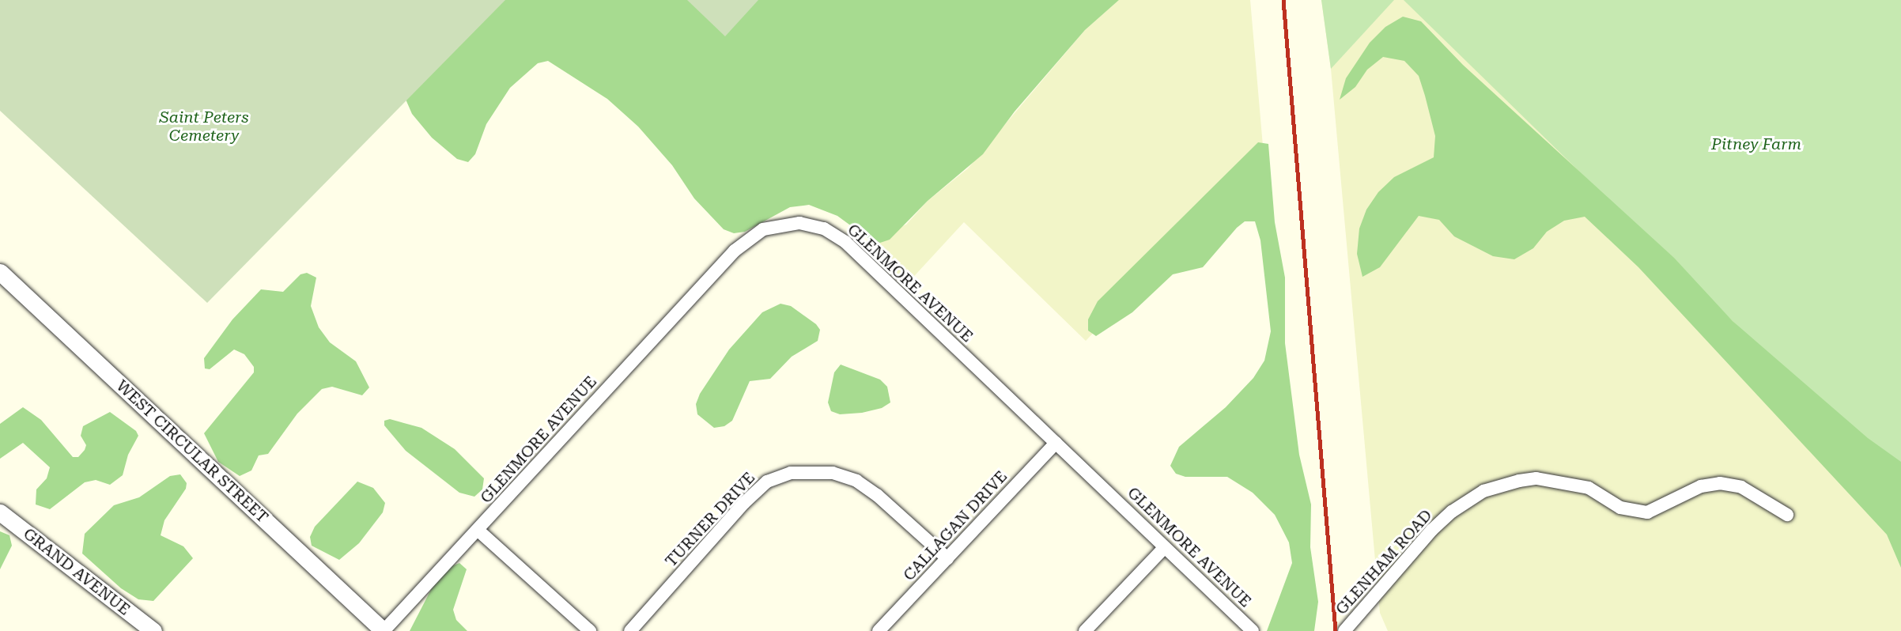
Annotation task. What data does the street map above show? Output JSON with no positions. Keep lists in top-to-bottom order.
{
  "streets": {
    "street": [
      "GLENMORE AVENUE",
      "WEST CIRCULAR STREET",
      "TURNER DRIVE",
      "CALLAGAN DRIVE",
      "GLENHAM ROAD",
      "GRAND AVENUE"
    ]
  },
  "crossings": [
    ["GLENMORE AVENUE", "WEST CIRCULAR STREET"],
    ["GLENMORE AVENUE", "CALLAGAN DRIVE"],
    ["TURNER DRIVE", "CALLAGAN DRIVE"]
  ],
  "parks": ["Saint Peters Cemetery", "Pitney Farm"]
}
